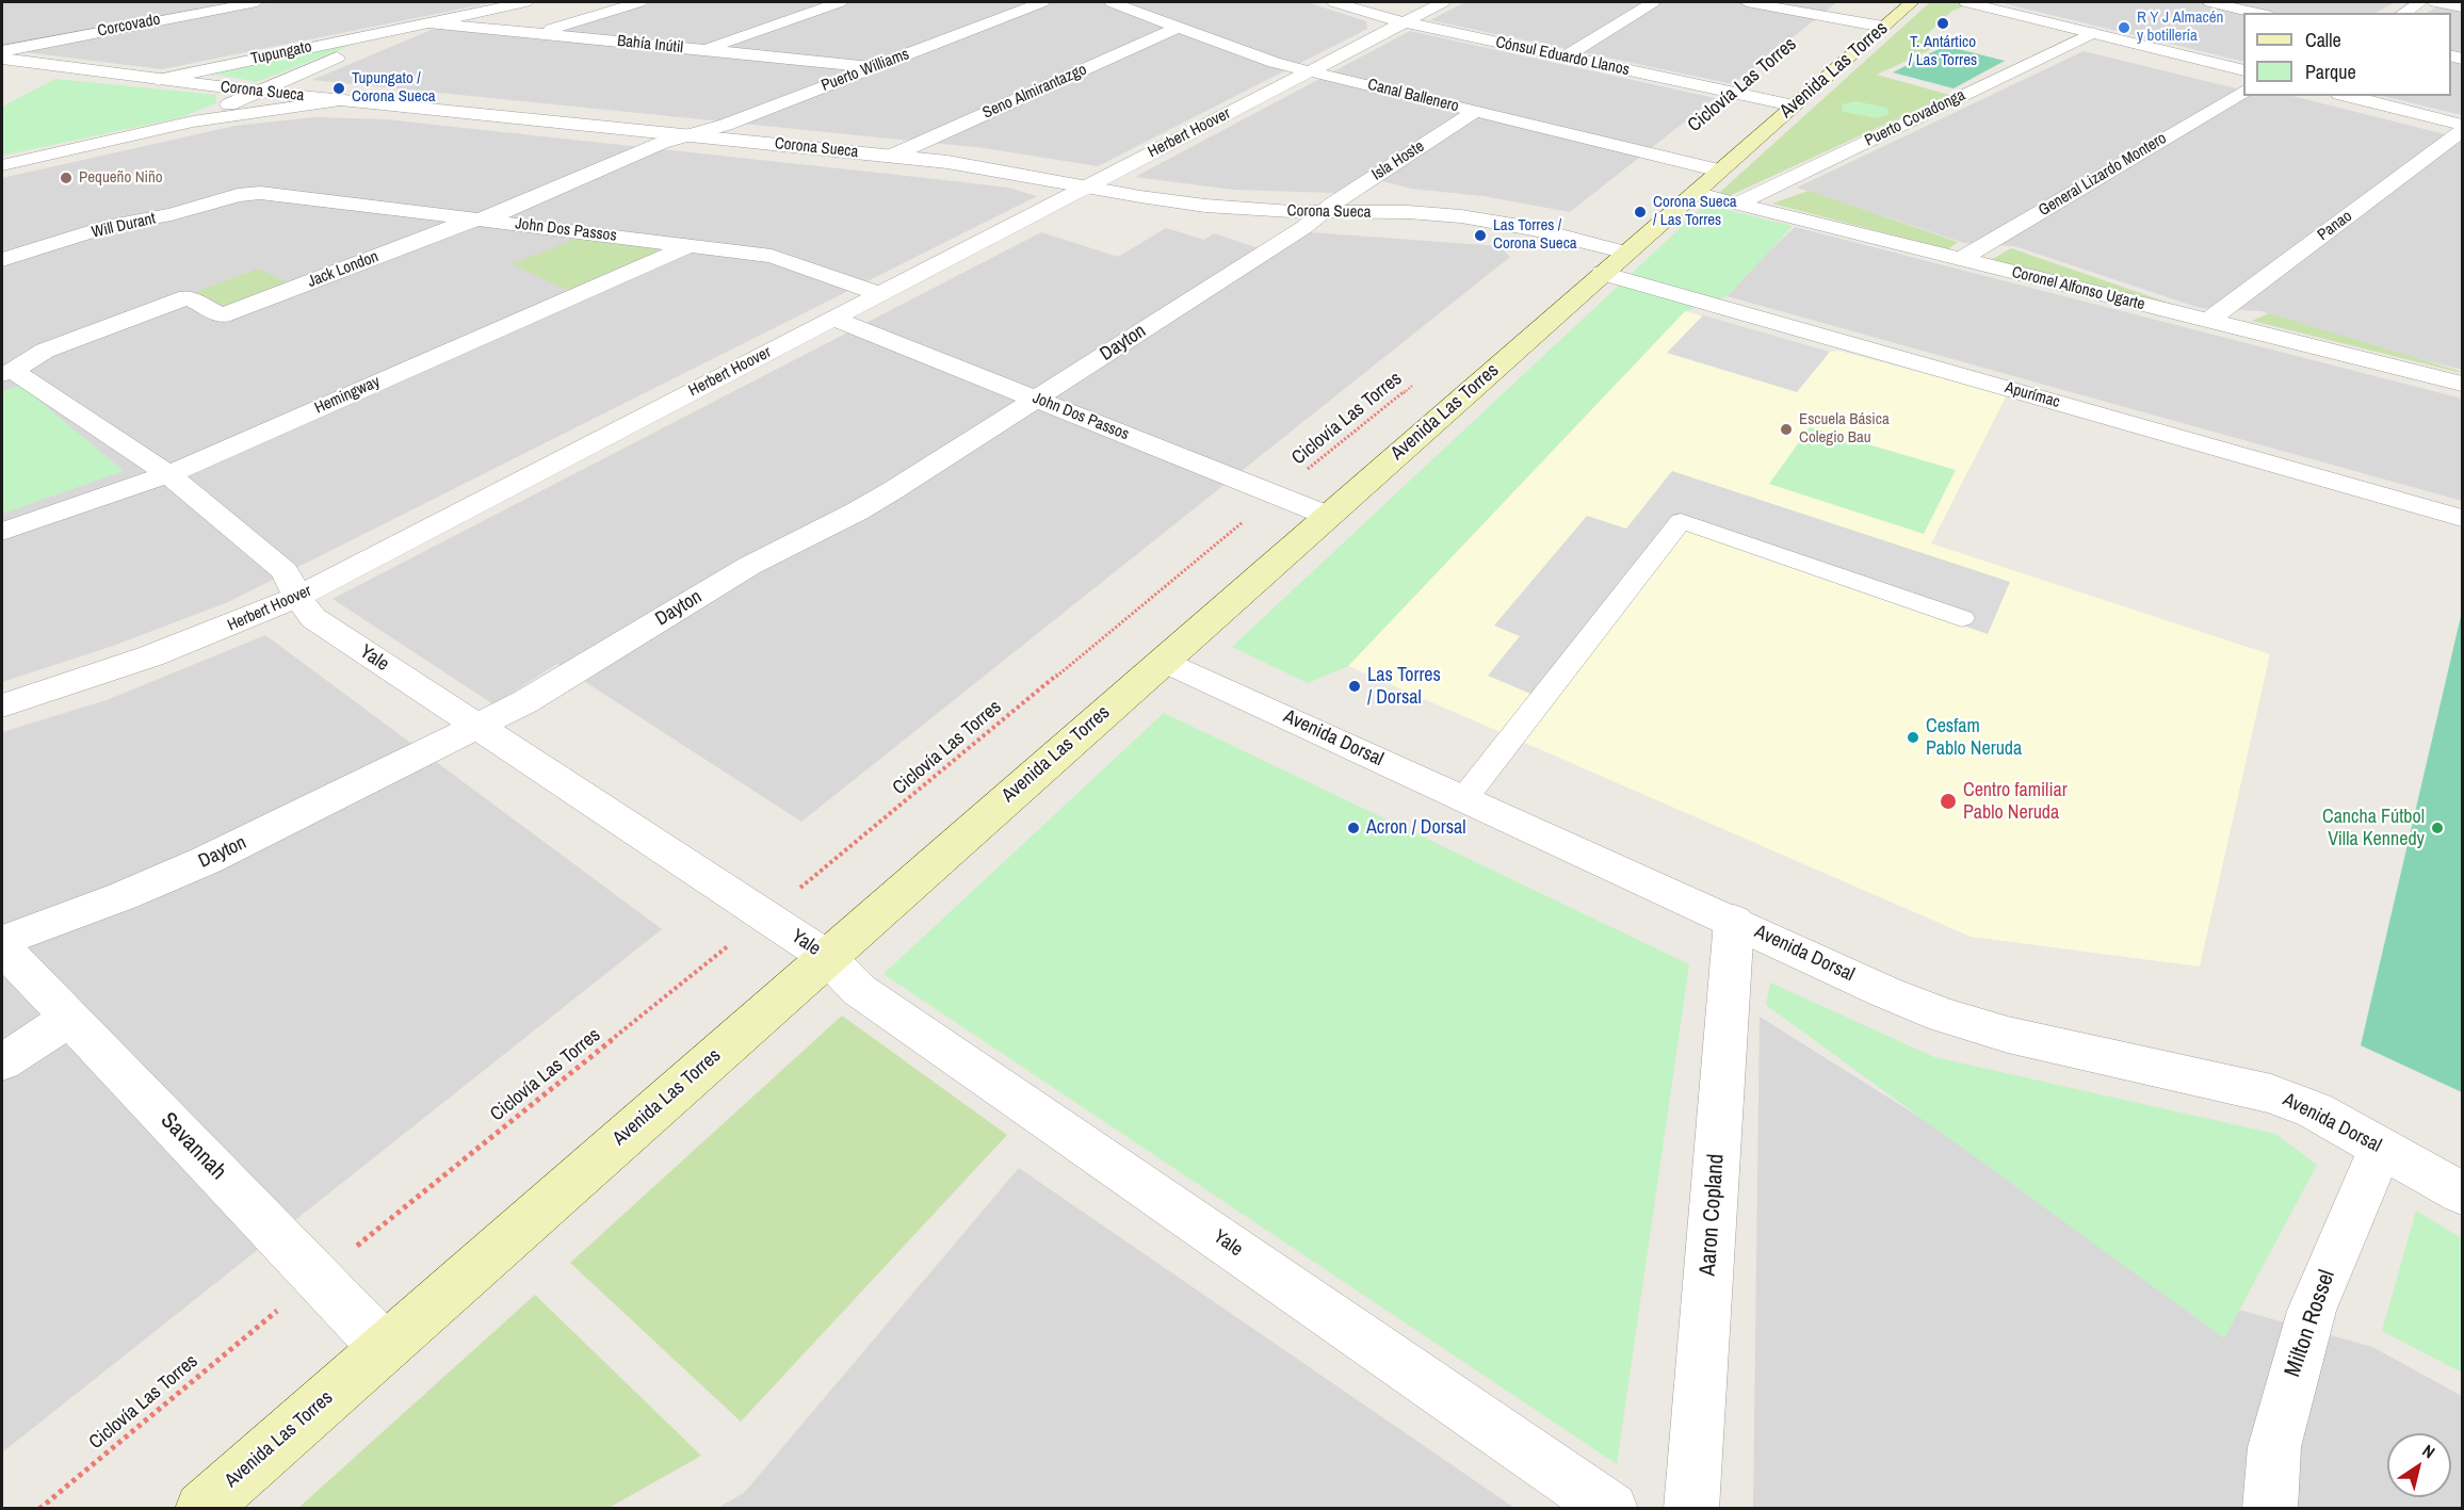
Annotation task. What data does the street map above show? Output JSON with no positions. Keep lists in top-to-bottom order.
{
  "streets": {
    "main road": ["Avenida Las Torres"],
    "street": [
      "Corcovado",
      "Bahía Inútil",
      "Tupungato",
      "Cónsul Eduardo Llanos",
      "Puerto Williams",
      "Corona Sueca",
      "Seno Almirantazgo",
      "Canal Ballenero",
      "Puerto Covadonga",
      "Herbert Hoover",
      "Isla Hoste",
      "General Lizardo Montero",
      "Will Durant",
      "Panao",
      "John Dos Passos",
      "Jack London",
      "Coronel Alfonso Ugarte",
      "Dayton",
      "Hemingway",
      "Apurímac",
      "Yale",
      "Avenida Dorsal",
      "Savannah",
      "Aaron Copland",
      "Milton Rossel"
    ],
    "path": ["Ciclovía Las Torres"]
  },
  "crossings": [
    ["Bahía Inútil", "Tupungato"],
    ["Bahía Inútil", "Puerto Williams"],
    ["Tupungato", "Corona Sueca"],
    ["Cónsul Eduardo Llanos", "Avenida Las Torres"],
    ["Cónsul Eduardo Llanos", "Herbert Hoover"],
    ["Puerto Williams", "Corona Sueca"],
    ["Puerto Williams", "Jack London"],
    ["Avenida Las Torres", "Corona Sueca"],
    ["Avenida Las Torres", "Canal Ballenero"],
    ["Avenida Las Torres", "John Dos Passos"],
    ["Avenida Las Torres", "Coronel Alfonso Ugarte"],
    ["Avenida Las Torres", "Apurímac"],
    ["Avenida Las Torres", "Yale"],
    ["Avenida Las Torres", "Avenida Dorsal"],
    ["Avenida Las Torres", "Savannah"],
    ["Ciclovía Las Torres", "John Dos Passos"],
    ["Ciclovía Las Torres", "Yale"],
    ["Ciclovía Las Torres", "Savannah"],
    ["Corona Sueca", "Seno Almirantazgo"],
    ["Corona Sueca", "Herbert Hoover"],
    ["Corona Sueca", "Isla Hoste"],
    ["Corona Sueca", "Jack London"],
    ["Corona Sueca", "Dayton"],
    ["Corona Sueca", "Apurímac"],
    ["Seno Almirantazgo", "Canal Ballenero"],
    ["Canal Ballenero", "Herbert Hoover"],
    ["Canal Ballenero", "Isla Hoste"],
    ["Puerto Covadonga", "Coronel Alfonso Ugarte"],
    ["Herbert Hoover", "John Dos Passos"],
    ["Herbert Hoover", "Yale"],
    ["Isla Hoste", "Dayton"],
    ["General Lizardo Montero", "Coronel Alfonso Ugarte"],
    ["Will Durant", "John Dos Passos"],
    ["Panao", "Coronel Alfonso Ugarte"],
    ["John Dos Passos", "Jack London"],
    ["John Dos Passos", "Dayton"],
    ["John Dos Passos", "Hemingway"],
    ["Jack London", "Yale"],
    ["Dayton", "Yale"],
    ["Hemingway", "Yale"],
    ["Avenida Dorsal", "Aaron Copland"],
    ["Avenida Dorsal", "Milton Rossel"]
  ],
  "places": [
    "T. Antártico / Las Torres",
    "R Y J Almacén y botillería",
    "Tupungato / Corona Sueca",
    "Pequeño Niño",
    "Corona Sueca / Las Torres",
    "Las Torres / Corona Sueca",
    "Escuela Básica Colegio Bau",
    "Las Torres / Dorsal",
    "Cesfam Pablo Neruda",
    "Centro familiar Pablo Neruda",
    "Acron / Dorsal",
    "Cancha Fútbol Villa Kennedy"
  ],
  "legend": ["Calle", "Parque"],
  "north": "top right"
}
